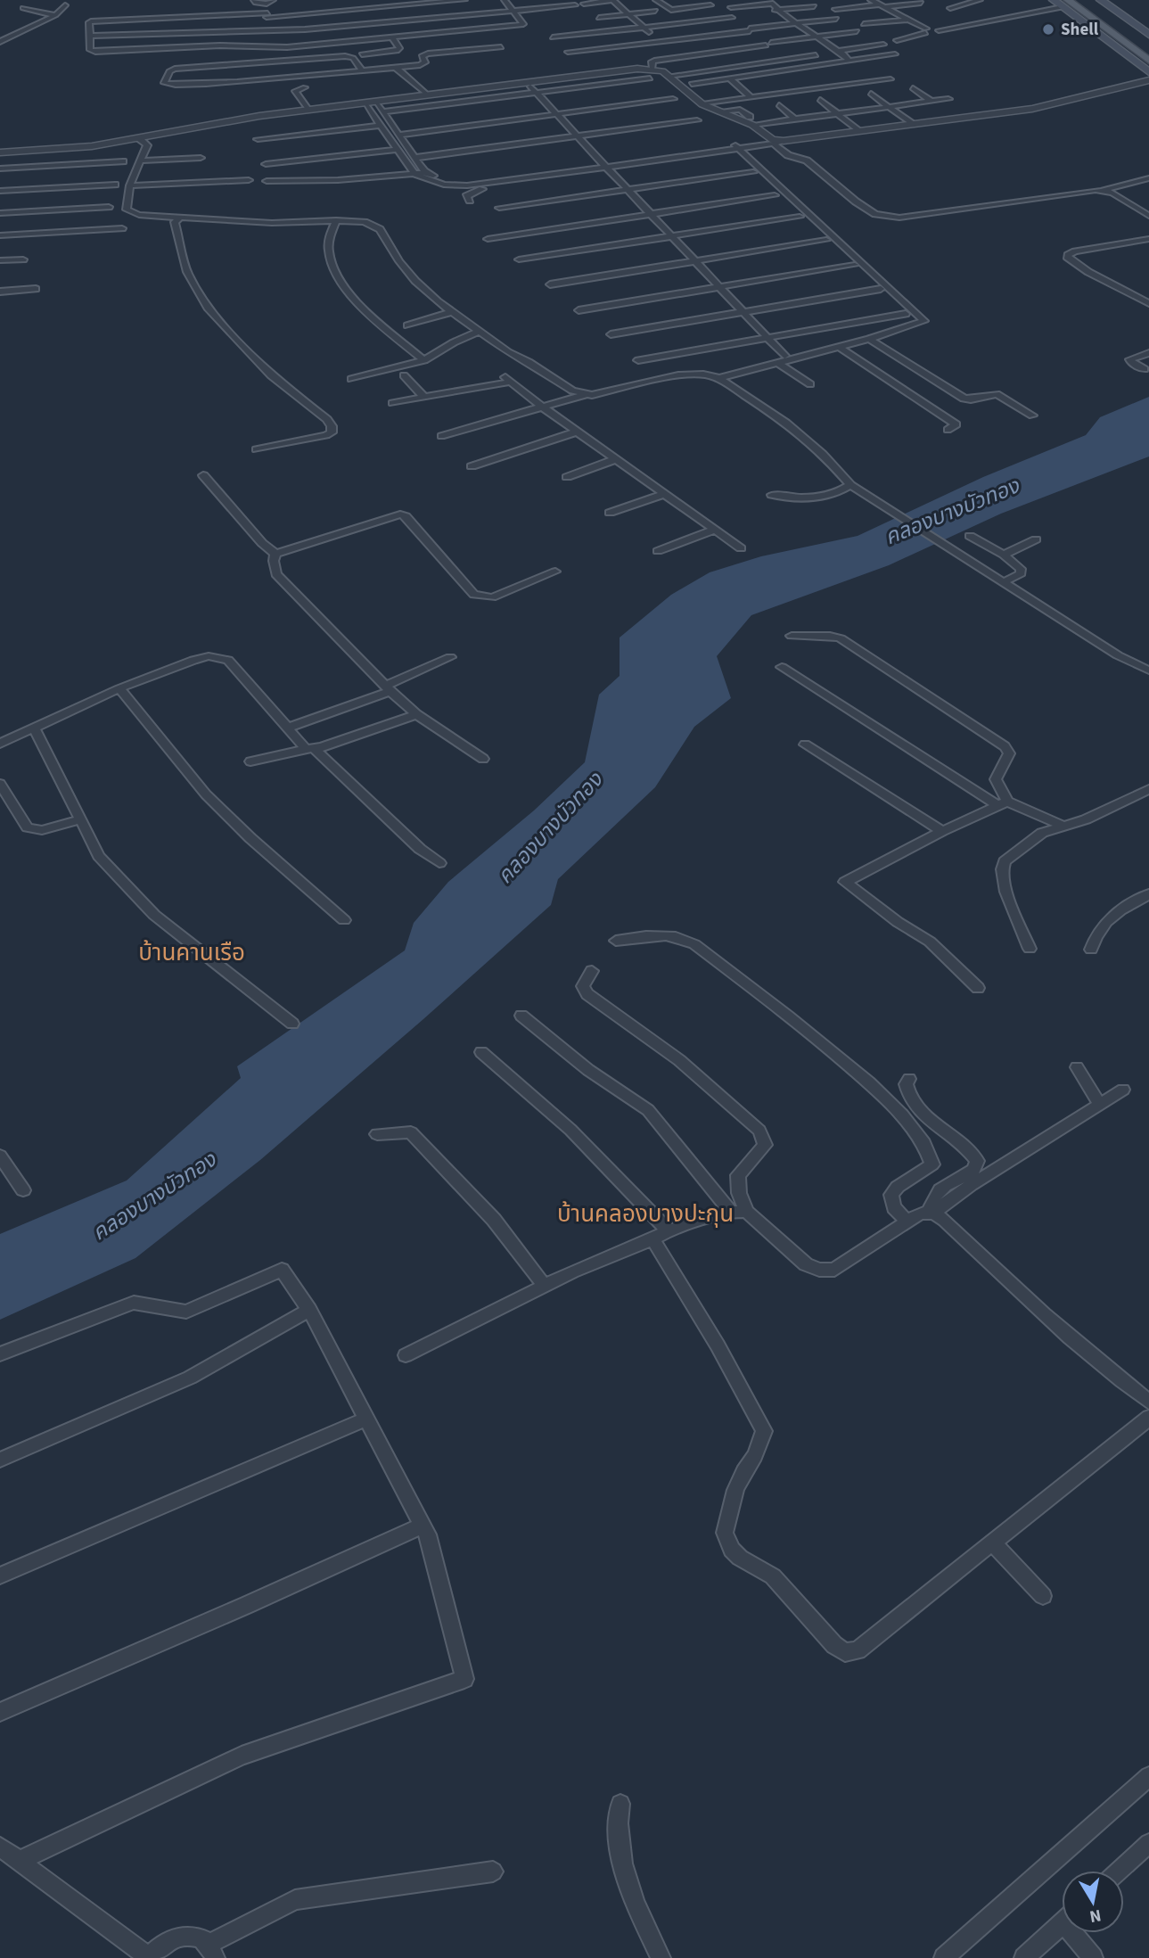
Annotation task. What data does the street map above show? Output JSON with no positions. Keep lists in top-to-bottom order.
{
  "districts": ["บ้านคานเรือ", "บ้านคลองบางปะกุน"],
  "water": ["คลองบางบัวทอง"],
  "places": ["Shell"],
  "north": "bottom"
}
